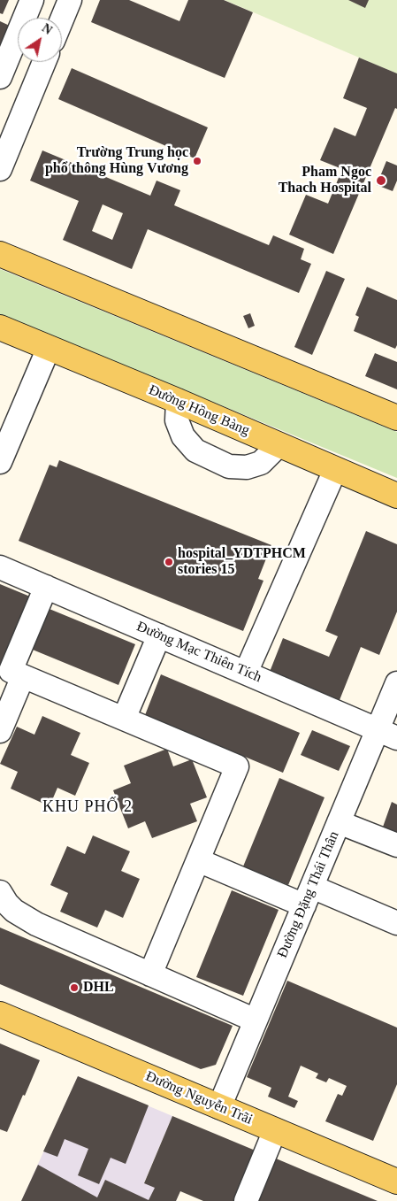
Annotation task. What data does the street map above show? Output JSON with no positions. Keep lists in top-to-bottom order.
{
  "streets": {
    "main road": ["Đường Hồng Bàng", "Đường Nguyễn Trãi"],
    "street": ["Đường Mạc Thiên Tích", "Đường Đặng Thái Thân"]
  },
  "crossings": [
    ["Đường Mạc Thiên Tích", "Đường Đặng Thái Thân"],
    ["Đường Đặng Thái Thân", "Đường Nguyễn Trãi"]
  ],
  "districts": ["KHU PHỐ 2"],
  "places": [
    "Trường Trung học phổ thông Hùng Vương",
    "Pham Ngoc Thach Hospital",
    "hospital_YDTPHCM stories 15",
    "DHL"
  ],
  "north": "top right"
}
